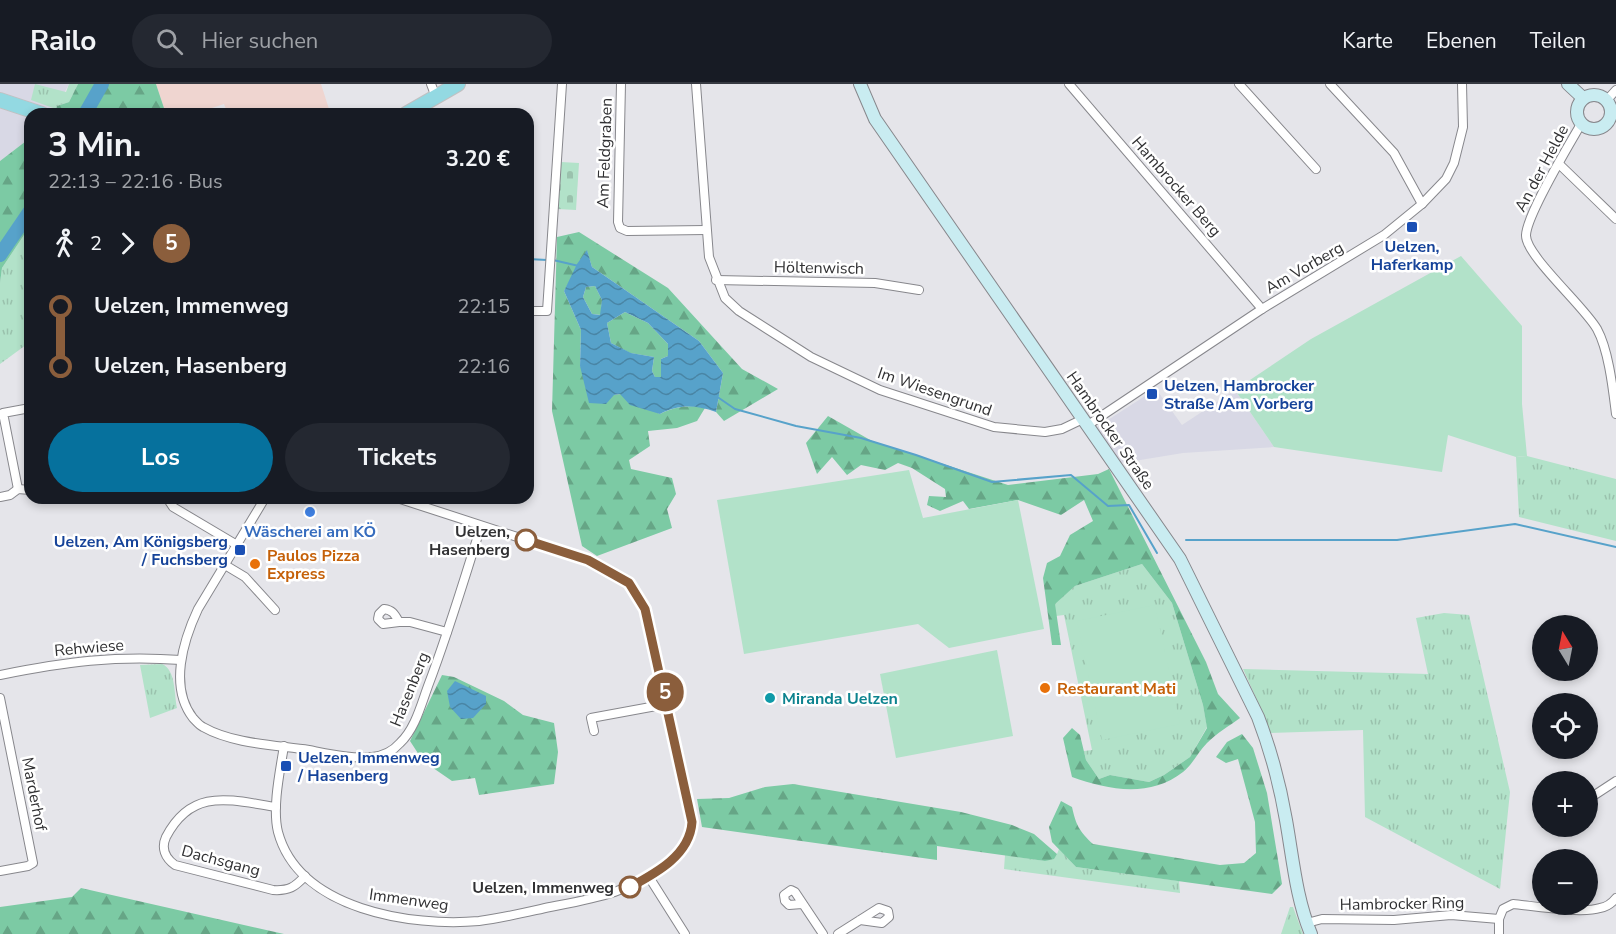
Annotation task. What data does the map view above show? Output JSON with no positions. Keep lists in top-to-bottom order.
{
  "streets": {
    "street": [
      "Am Feldgraben",
      "An der Helde",
      "Hambrocker Berg",
      "Höltenwisch",
      "Am Vorberg",
      "Im Wiesengrund",
      "Hambrocker Straße",
      "Rehwiese",
      "Hasenberg",
      "Marderhof",
      "Dachsgang",
      "Immenweg",
      "Hambrocker Ring"
    ]
  },
  "crossings": [
    ["Am Feldgraben", "Im Wiesengrund"],
    ["Hambrocker Berg", "Am Vorberg"],
    ["Höltenwisch", "Im Wiesengrund"],
    ["Am Vorberg", "Im Wiesengrund"],
    ["Am Vorberg", "Hambrocker Straße"],
    ["Im Wiesengrund", "Hambrocker Straße"],
    ["Hambrocker Straße", "Hambrocker Ring"],
    ["Rehwiese", "Hasenberg"],
    ["Hasenberg", "Immenweg"],
    ["Dachsgang", "Immenweg"]
  ],
  "places": {
    "transit": [
      "Uelzen, Haferkamp",
      "Uelzen, Hambrocker Straße /Am Vorberg",
      "Uelzen, Am Königsberg / Fuchsberg",
      "Uelzen, Immenweg / Hasenberg"
    ],
    "other": [
      "Wäscherei am KÖ",
      "Uelzen, Hasenberg",
      "Paulos Pizza Express",
      "Restaurant Mati",
      "Miranda Uelzen",
      "Uelzen, Immenweg"
    ]
  },
  "lines": ["bus line 5"],
  "north": "top",
  "page": {
    "header": "Railo",
    "search": "Hier suchen",
    "nav": ["Karte", "Ebenen", "Teilen"],
    "on_map": "5",
    "heading": ["3 Min.", "22:13 – 22:16 · Bus", "3.20 €"],
    "legs": ["2", "5"],
    "list": [
      {
        "name": "Uelzen, Immenweg",
        "value": "22:15"
      },
      {
        "name": "Uelzen, Hasenberg",
        "value": "22:16"
      }
    ],
    "buttons": ["Los", "Tickets"],
    "map_buttons": ["+", "−"]
  }
}
